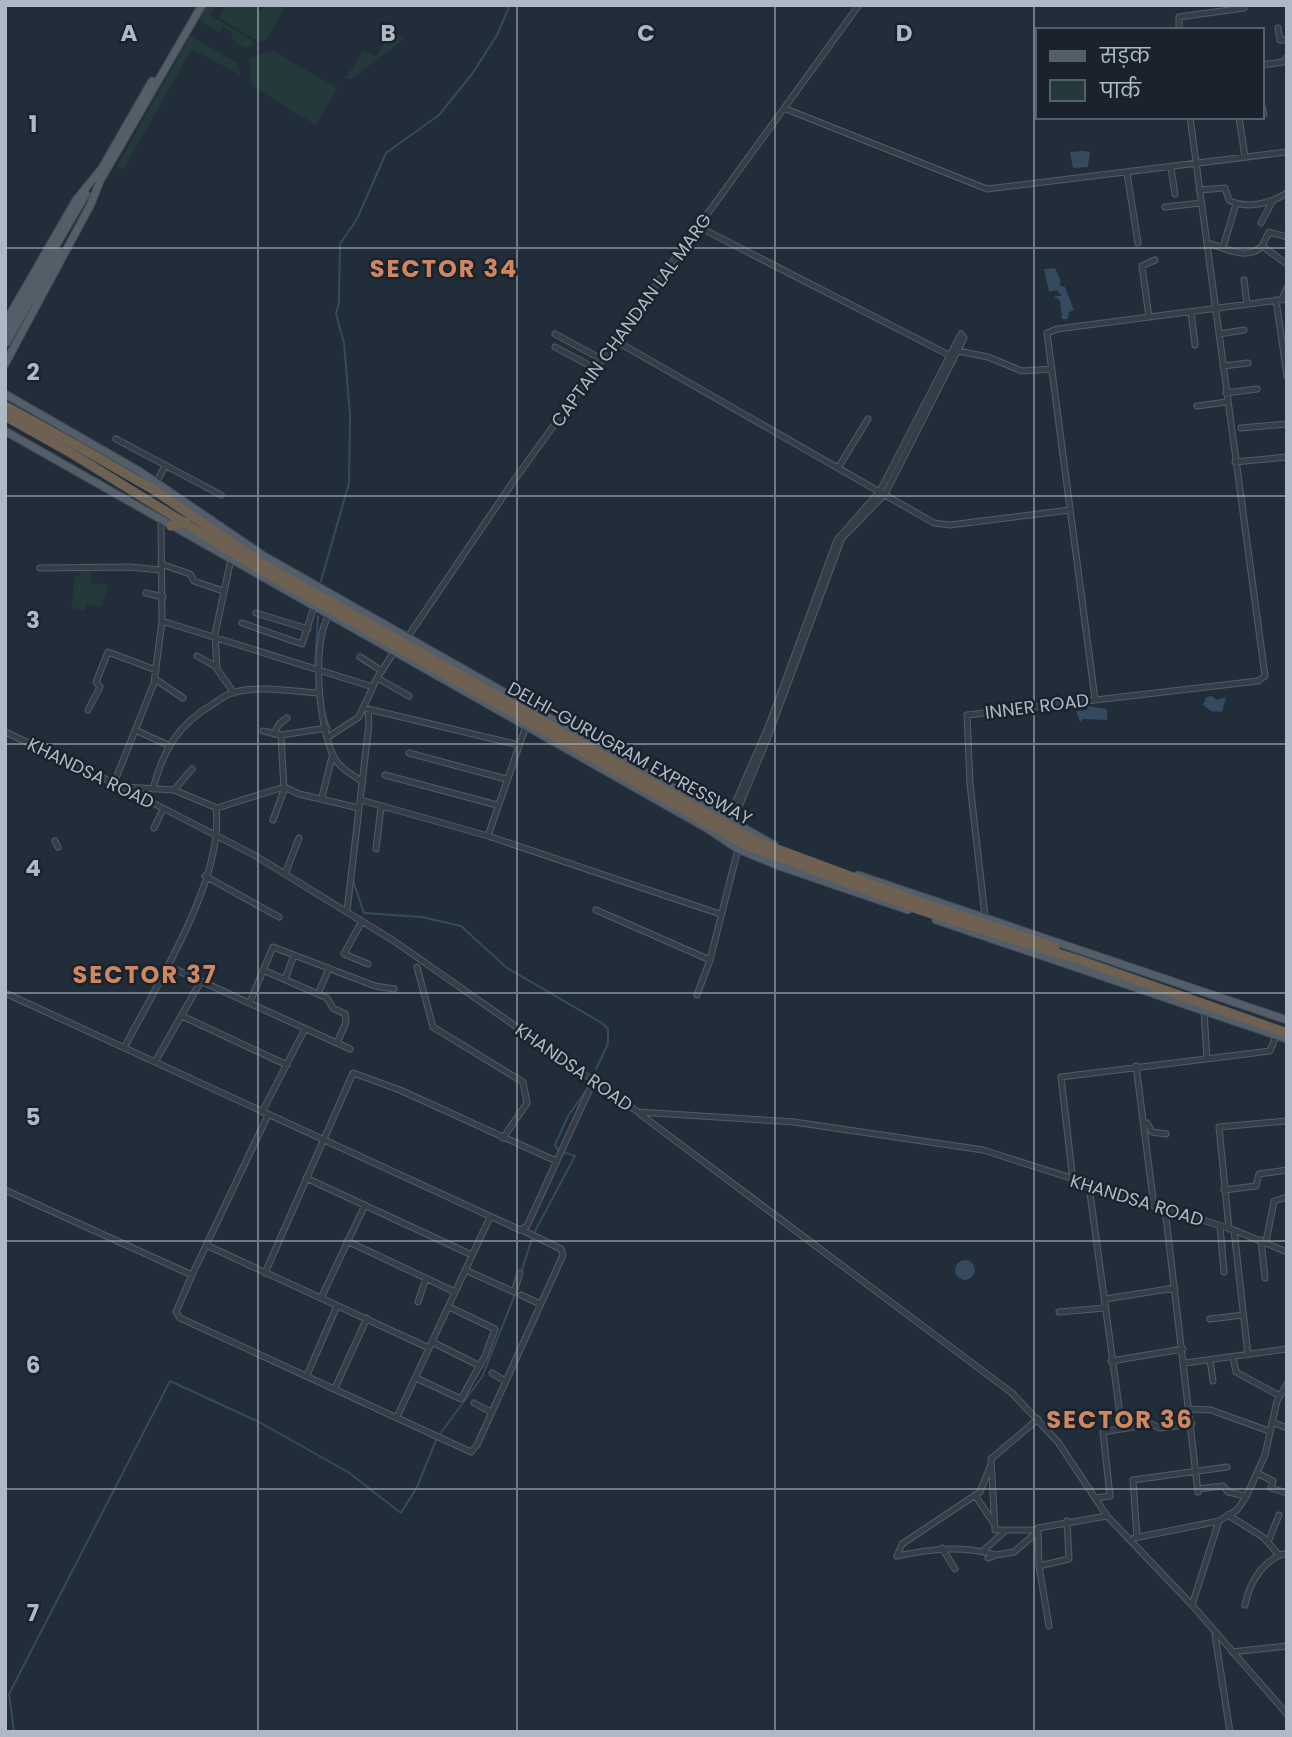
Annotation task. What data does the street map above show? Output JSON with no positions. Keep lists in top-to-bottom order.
{
  "streets": {
    "highway": ["DELHI-GURUGRAM EXPRESSWAY"],
    "street": ["CAPTAIN CHANDAN LAL MARG", "INNER ROAD", "KHANDSA ROAD"]
  },
  "districts": ["SECTOR 34", "SECTOR 37", "SECTOR 36"],
  "legend": ["सड़क", "पार्क"],
  "grid": {
    "columns": [
      "A",
      "B",
      "C",
      "D"
    ],
    "rows": [
      "1",
      "2",
      "3",
      "4",
      "5",
      "6",
      "7"
    ]
  }
}
